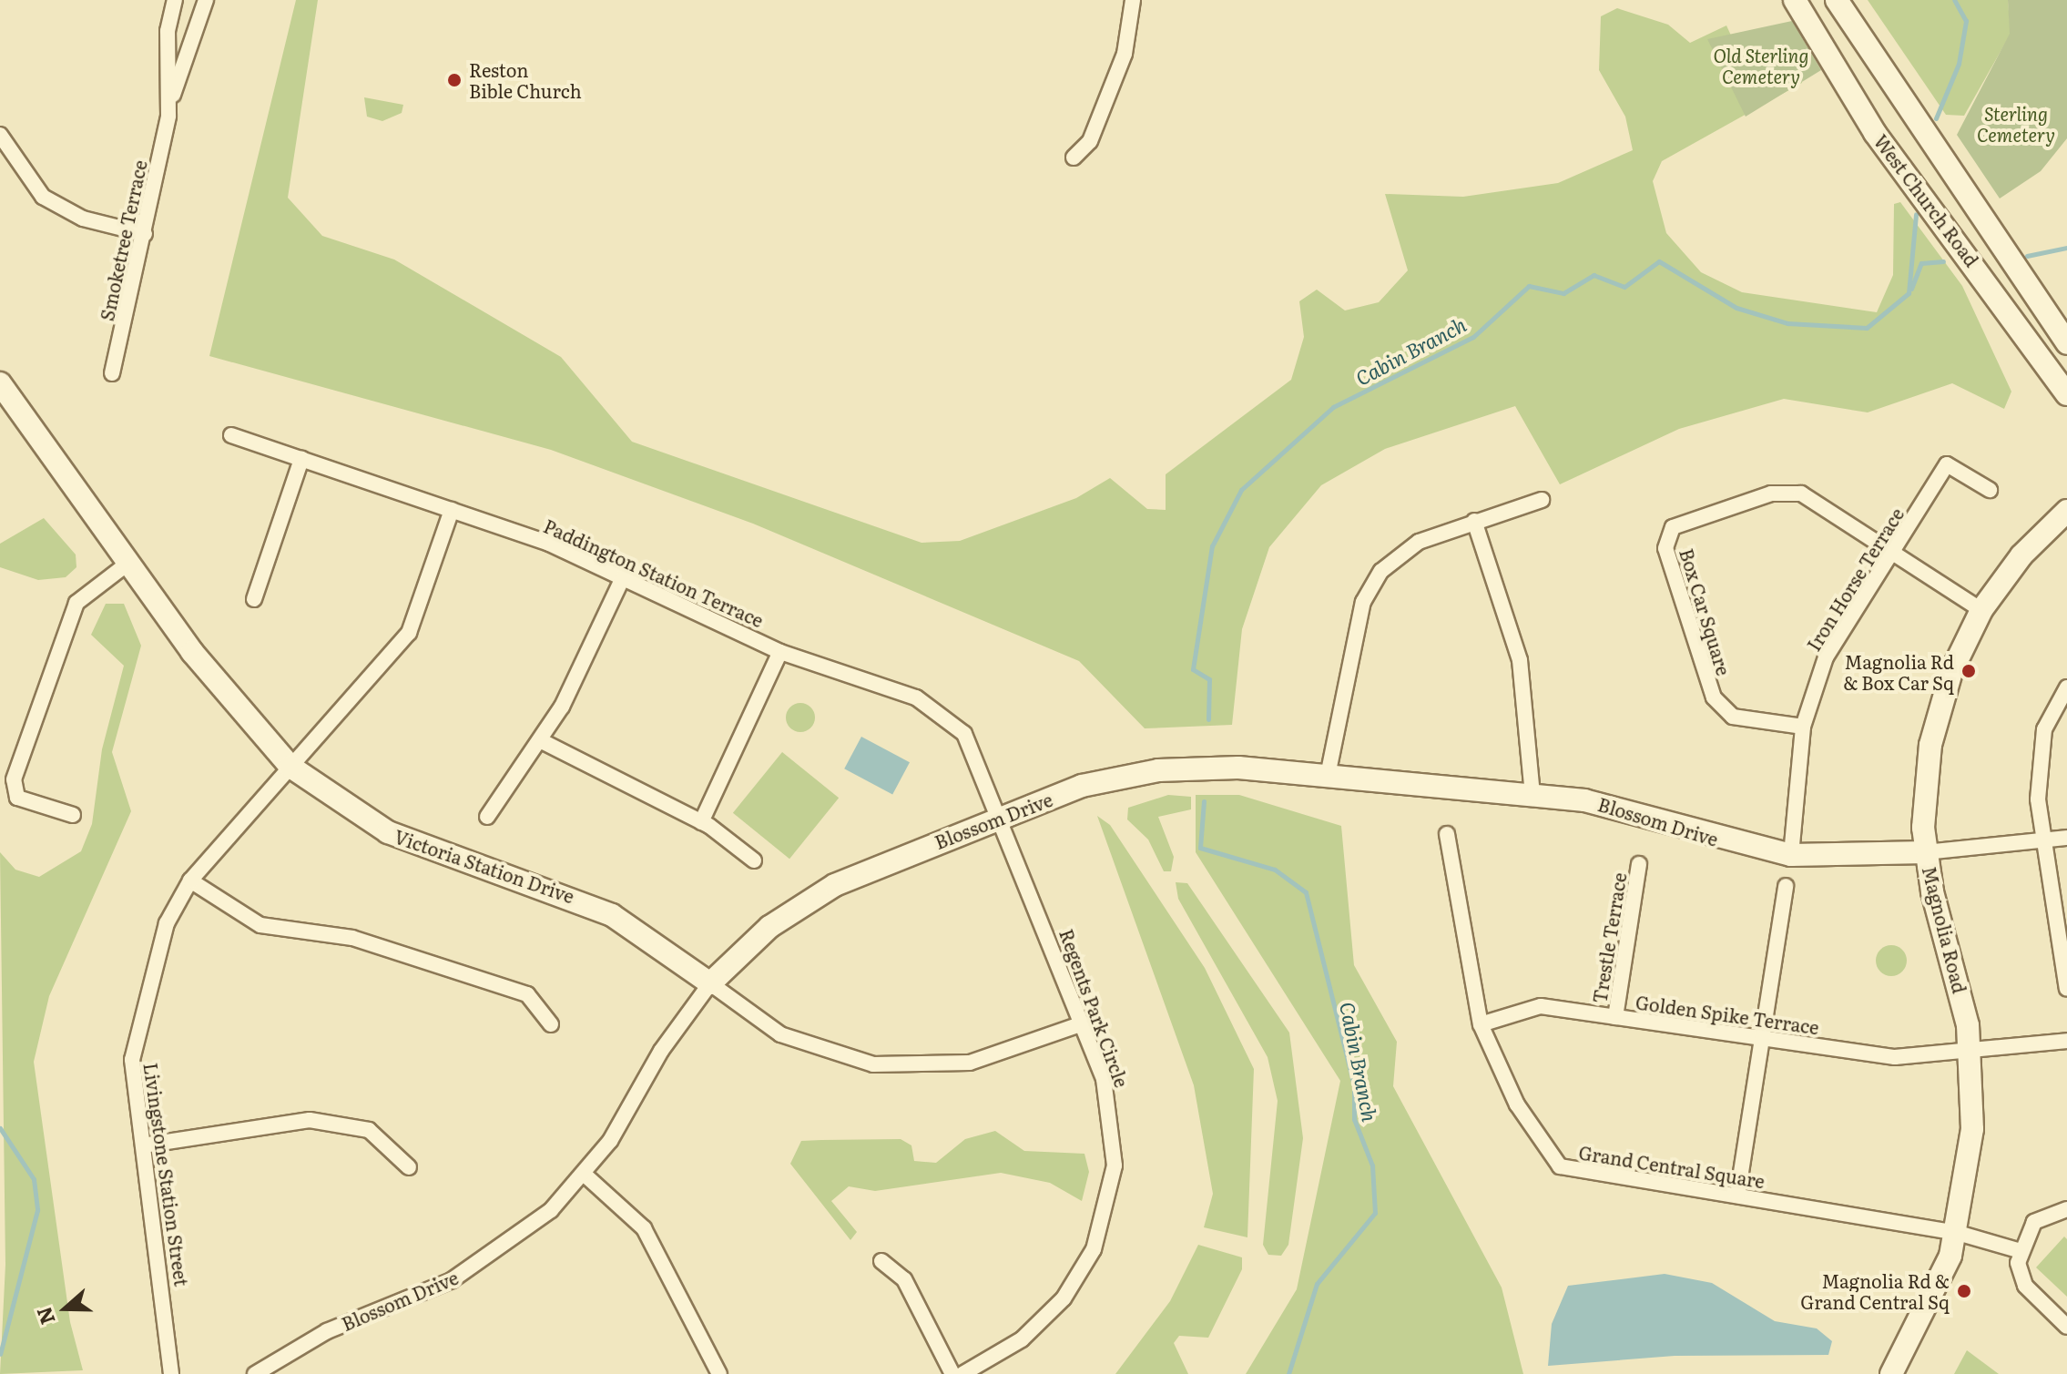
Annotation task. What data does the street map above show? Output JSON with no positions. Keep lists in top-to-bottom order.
{
  "streets": {
    "street": [
      "West Church Road",
      "Smoketree Terrace",
      "Paddington Station Terrace",
      "Iron Horse Terrace",
      "Box Car Square",
      "Blossom Drive",
      "Victoria Station Drive",
      "Magnolia Road",
      "Trestle Terrace",
      "Regents Park Circle",
      "Golden Spike Terrace",
      "Grand Central Square",
      "Livingstone Station Street"
    ]
  },
  "crossings": [
    ["Paddington Station Terrace", "Blossom Drive"],
    ["Paddington Station Terrace", "Regents Park Circle"],
    ["Paddington Station Terrace", "Livingstone Station Street"],
    ["Iron Horse Terrace", "Box Car Square"],
    ["Iron Horse Terrace", "Blossom Drive"],
    ["Box Car Square", "Magnolia Road"],
    ["Blossom Drive", "Victoria Station Drive"],
    ["Blossom Drive", "Magnolia Road"],
    ["Blossom Drive", "Regents Park Circle"],
    ["Victoria Station Drive", "Regents Park Circle"],
    ["Victoria Station Drive", "Livingstone Station Street"],
    ["Magnolia Road", "Golden Spike Terrace"],
    ["Magnolia Road", "Grand Central Square"],
    ["Trestle Terrace", "Golden Spike Terrace"],
    ["Golden Spike Terrace", "Grand Central Square"]
  ],
  "water": ["Cabin Branch"],
  "parks": ["Old Sterling Cemetery", "Sterling Cemetery"],
  "places": ["Reston Bible Church", "Magnolia Rd & Box Car Sq", "Magnolia Rd & Grand Central Sq"],
  "north": "left"
}
